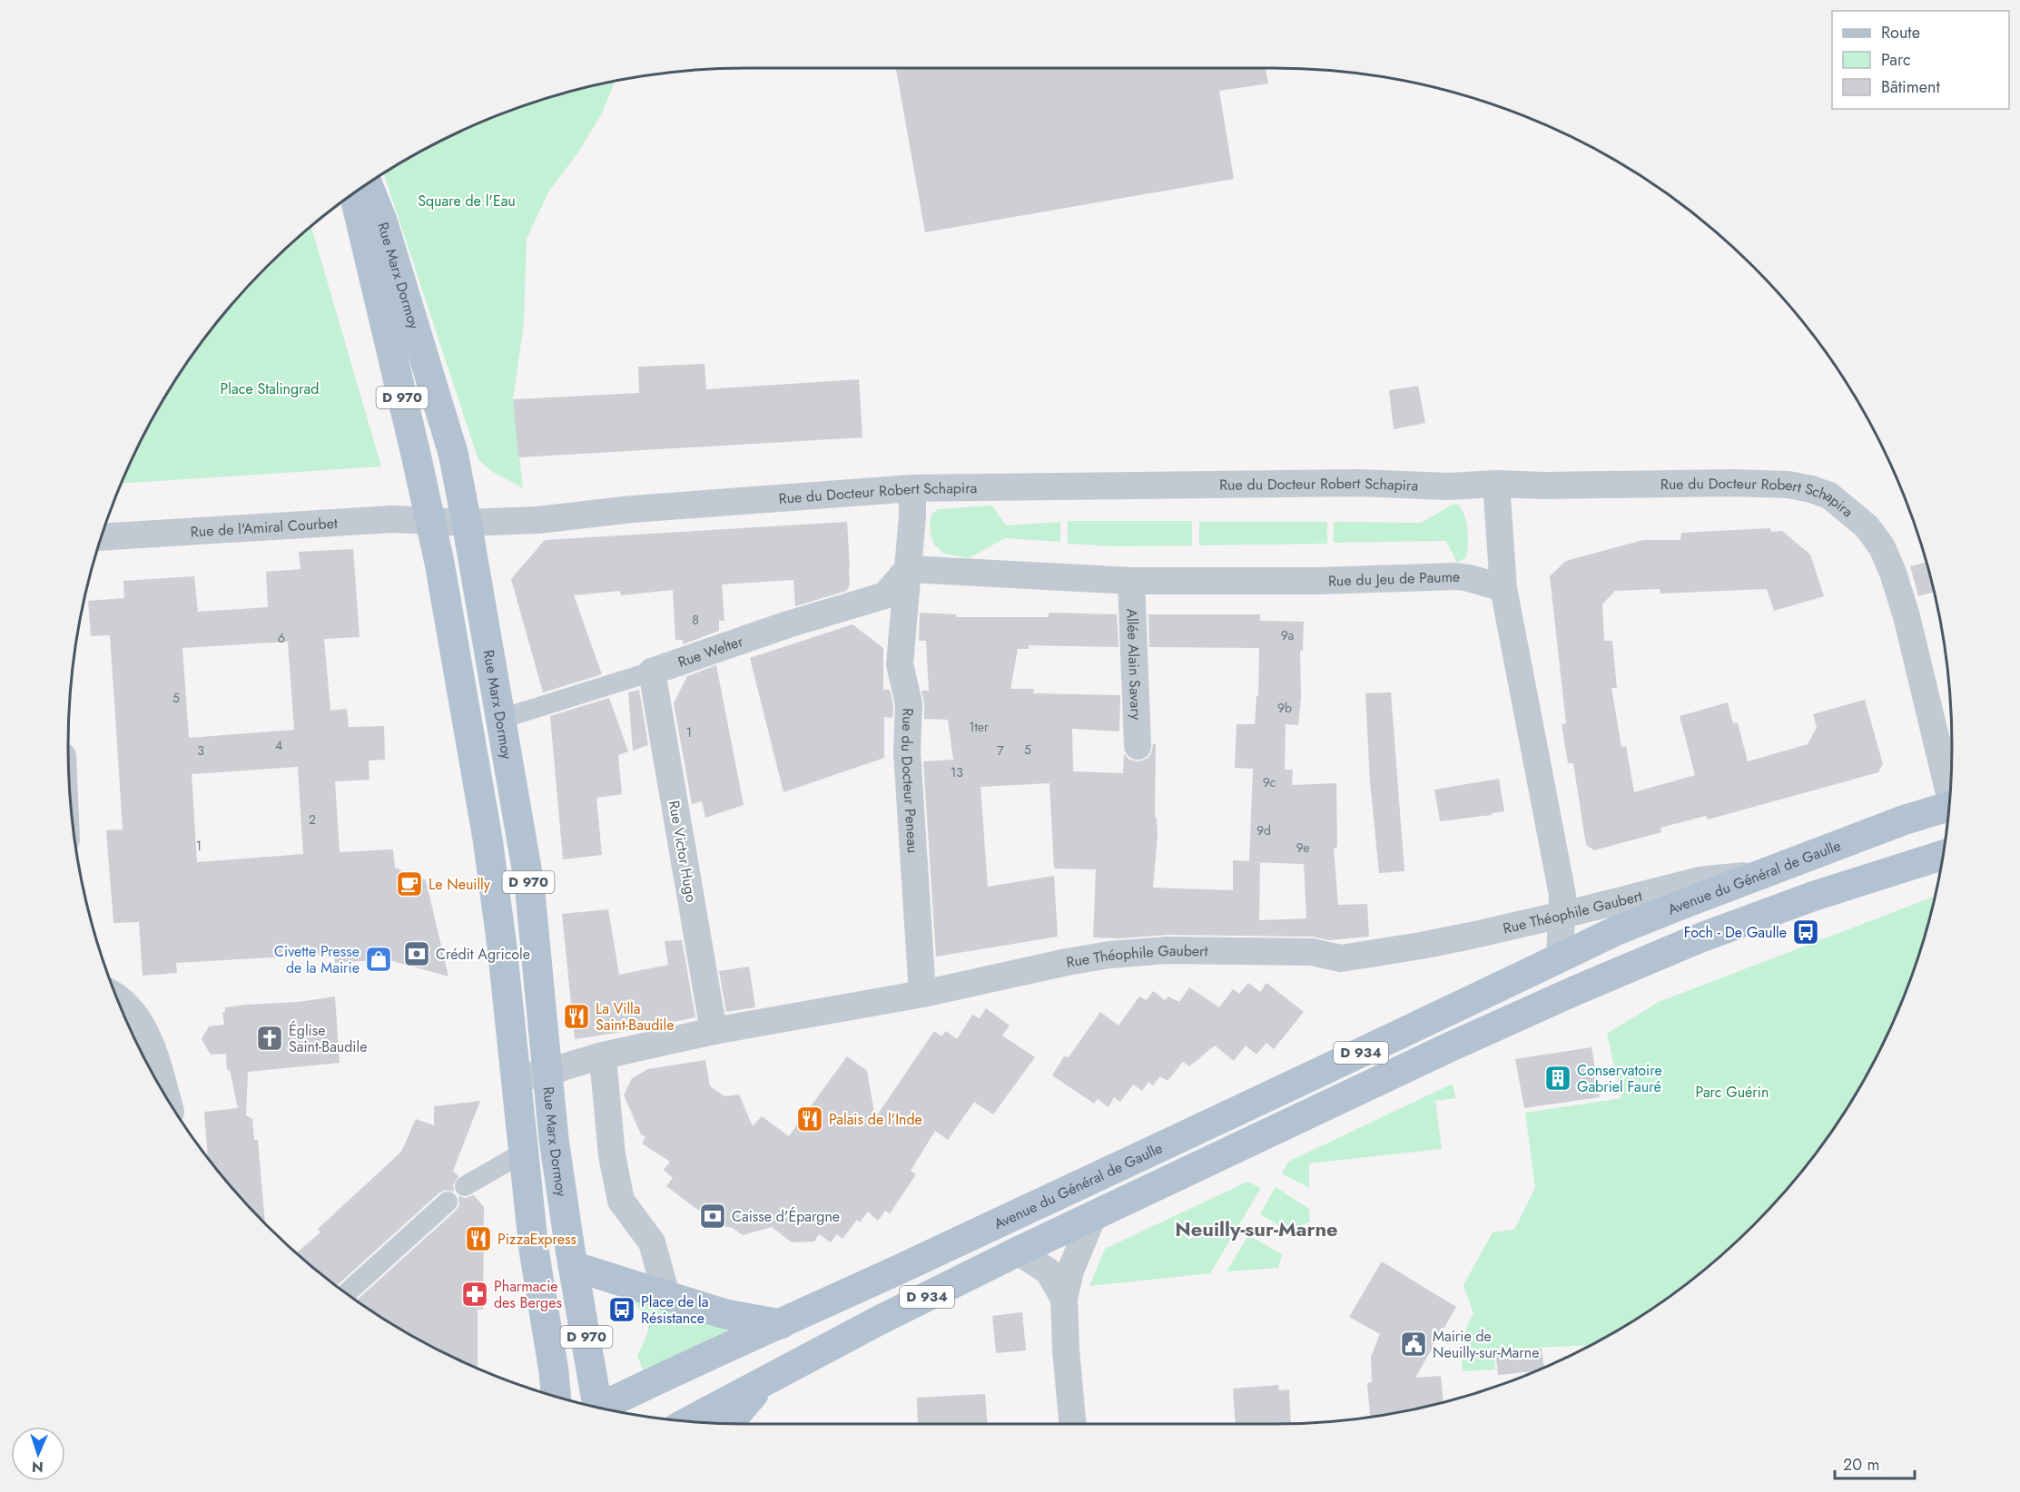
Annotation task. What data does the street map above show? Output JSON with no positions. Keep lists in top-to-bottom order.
{
  "streets": {
    "main road": [
      "Rue Marx Dormoy",
      "D 970",
      "Avenue du Général de Gaulle",
      "D 934"
    ],
    "street": [
      "Rue du Docteur Robert Schapira",
      "Rue de l'Amiral Courbet",
      "Rue du Jeu de Paume",
      "Rue Welter",
      "Allée Alain Savary",
      "Rue du Docteur Peneau",
      "Rue Victor Hugo",
      "Rue Théophile Gaubert"
    ]
  },
  "crossings": [
    ["Rue Marx Dormoy", "D 970"],
    ["Rue Marx Dormoy", "Rue du Docteur Robert Schapira"],
    ["Rue Marx Dormoy", "Rue de l'Amiral Courbet"],
    ["Rue Marx Dormoy", "Rue Welter"],
    ["Rue Marx Dormoy", "Rue Théophile Gaubert"],
    ["Rue du Docteur Robert Schapira", "Rue de l'Amiral Courbet"],
    ["Rue du Docteur Robert Schapira", "Rue du Docteur Peneau"],
    ["Rue du Jeu de Paume", "Rue Welter"],
    ["Rue du Jeu de Paume", "Allée Alain Savary"],
    ["Rue du Jeu de Paume", "Rue du Docteur Peneau"],
    ["Rue Welter", "Rue du Docteur Peneau"],
    ["Rue Welter", "Rue Victor Hugo"],
    ["Rue du Docteur Peneau", "Rue Théophile Gaubert"],
    ["Rue Victor Hugo", "Rue Théophile Gaubert"],
    ["Avenue du Général de Gaulle", "Rue Théophile Gaubert"]
  ],
  "districts": ["Neuilly-sur-Marne"],
  "parks": ["Square de l'Eau", "Place Stalingrad", "Parc Guérin"],
  "places": {
    "cafe": ["Le Neuilly"],
    "bus stop": ["Foch - De Gaulle", "Place de la Résistance"],
    "bank": ["Crédit Agricole", "Caisse d'Épargne"],
    "shop": ["Civette Presse de la Mairie"],
    "restaurant": ["La Villa Saint-Baudile", "Palais de l'Inde", "PizzaExpress"],
    "church": ["Église Saint-Baudile"],
    "building": ["Conservatoire Gabriel Fauré"],
    "pharmacy": ["Pharmacie des Berges"],
    "public building": ["Mairie de Neuilly-sur-Marne"]
  },
  "house_numbers": [
    "8",
    "9a",
    "6",
    "5",
    "9b",
    "1ter",
    "1",
    "4",
    "5",
    "3",
    "7",
    "13",
    "9c",
    "2",
    "9d",
    "1",
    "9e"
  ],
  "legend": ["Route", "Parc", "Bâtiment"],
  "scale_bar": "20 m",
  "north": "bottom"
}
